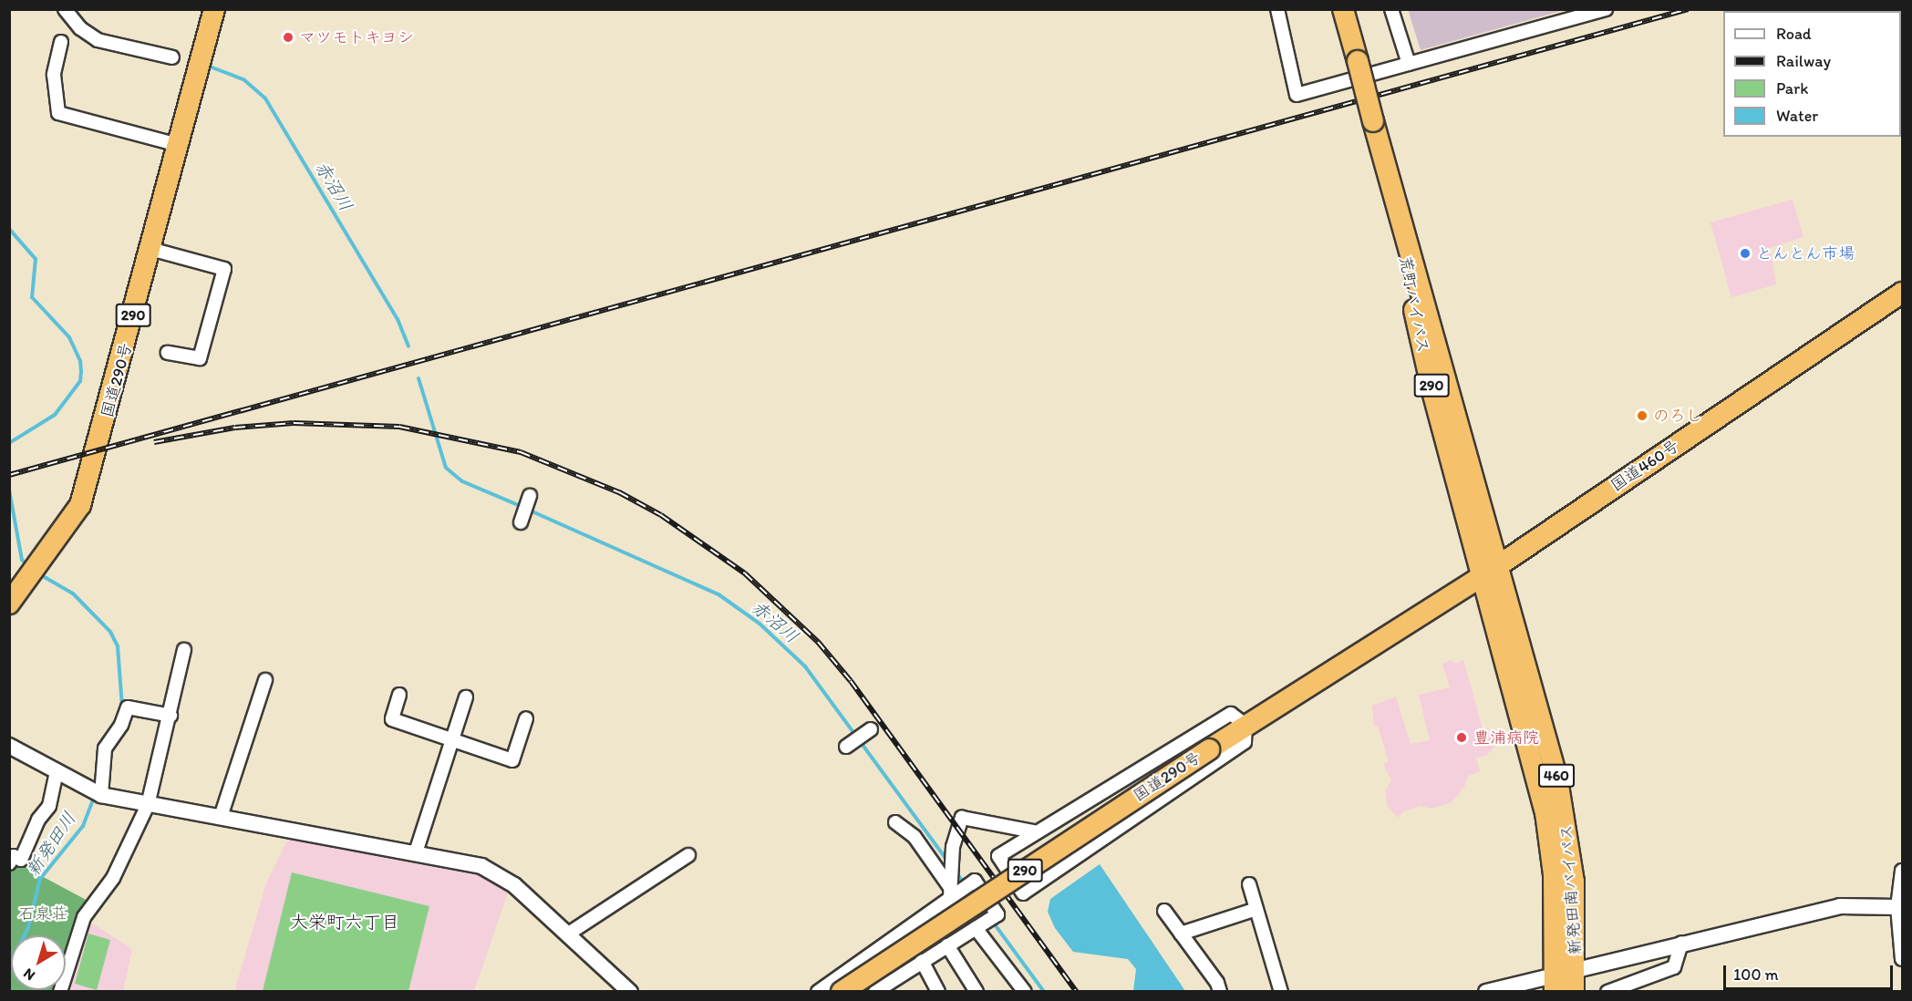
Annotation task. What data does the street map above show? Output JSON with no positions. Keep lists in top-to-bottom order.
{
  "streets": {
    "highway": [
      "荒町バイパス",
      "290",
      "国道290号",
      "国道460号",
      "460",
      "新発田南バイパス"
    ]
  },
  "crossings": [
    ["荒町バイパス", "国道290号"],
    ["荒町バイパス", "国道460号"],
    ["荒町バイパス", "新発田南バイパス"],
    ["国道290号", "国道460号"],
    ["国道290号", "新発田南バイパス"],
    ["国道460号", "新発田南バイパス"]
  ],
  "districts": ["大栄町六丁目"],
  "water": ["赤沼川", "新発田川"],
  "parks": ["石泉荘"],
  "places": [
    "マツモトキヨシ",
    "とんとん市場",
    "のろし",
    "豊浦病院"
  ],
  "legend": [
    "Road",
    "Railway",
    "Park",
    "Water"
  ],
  "scale_bar": "100 m",
  "north": "bottom left"
}
